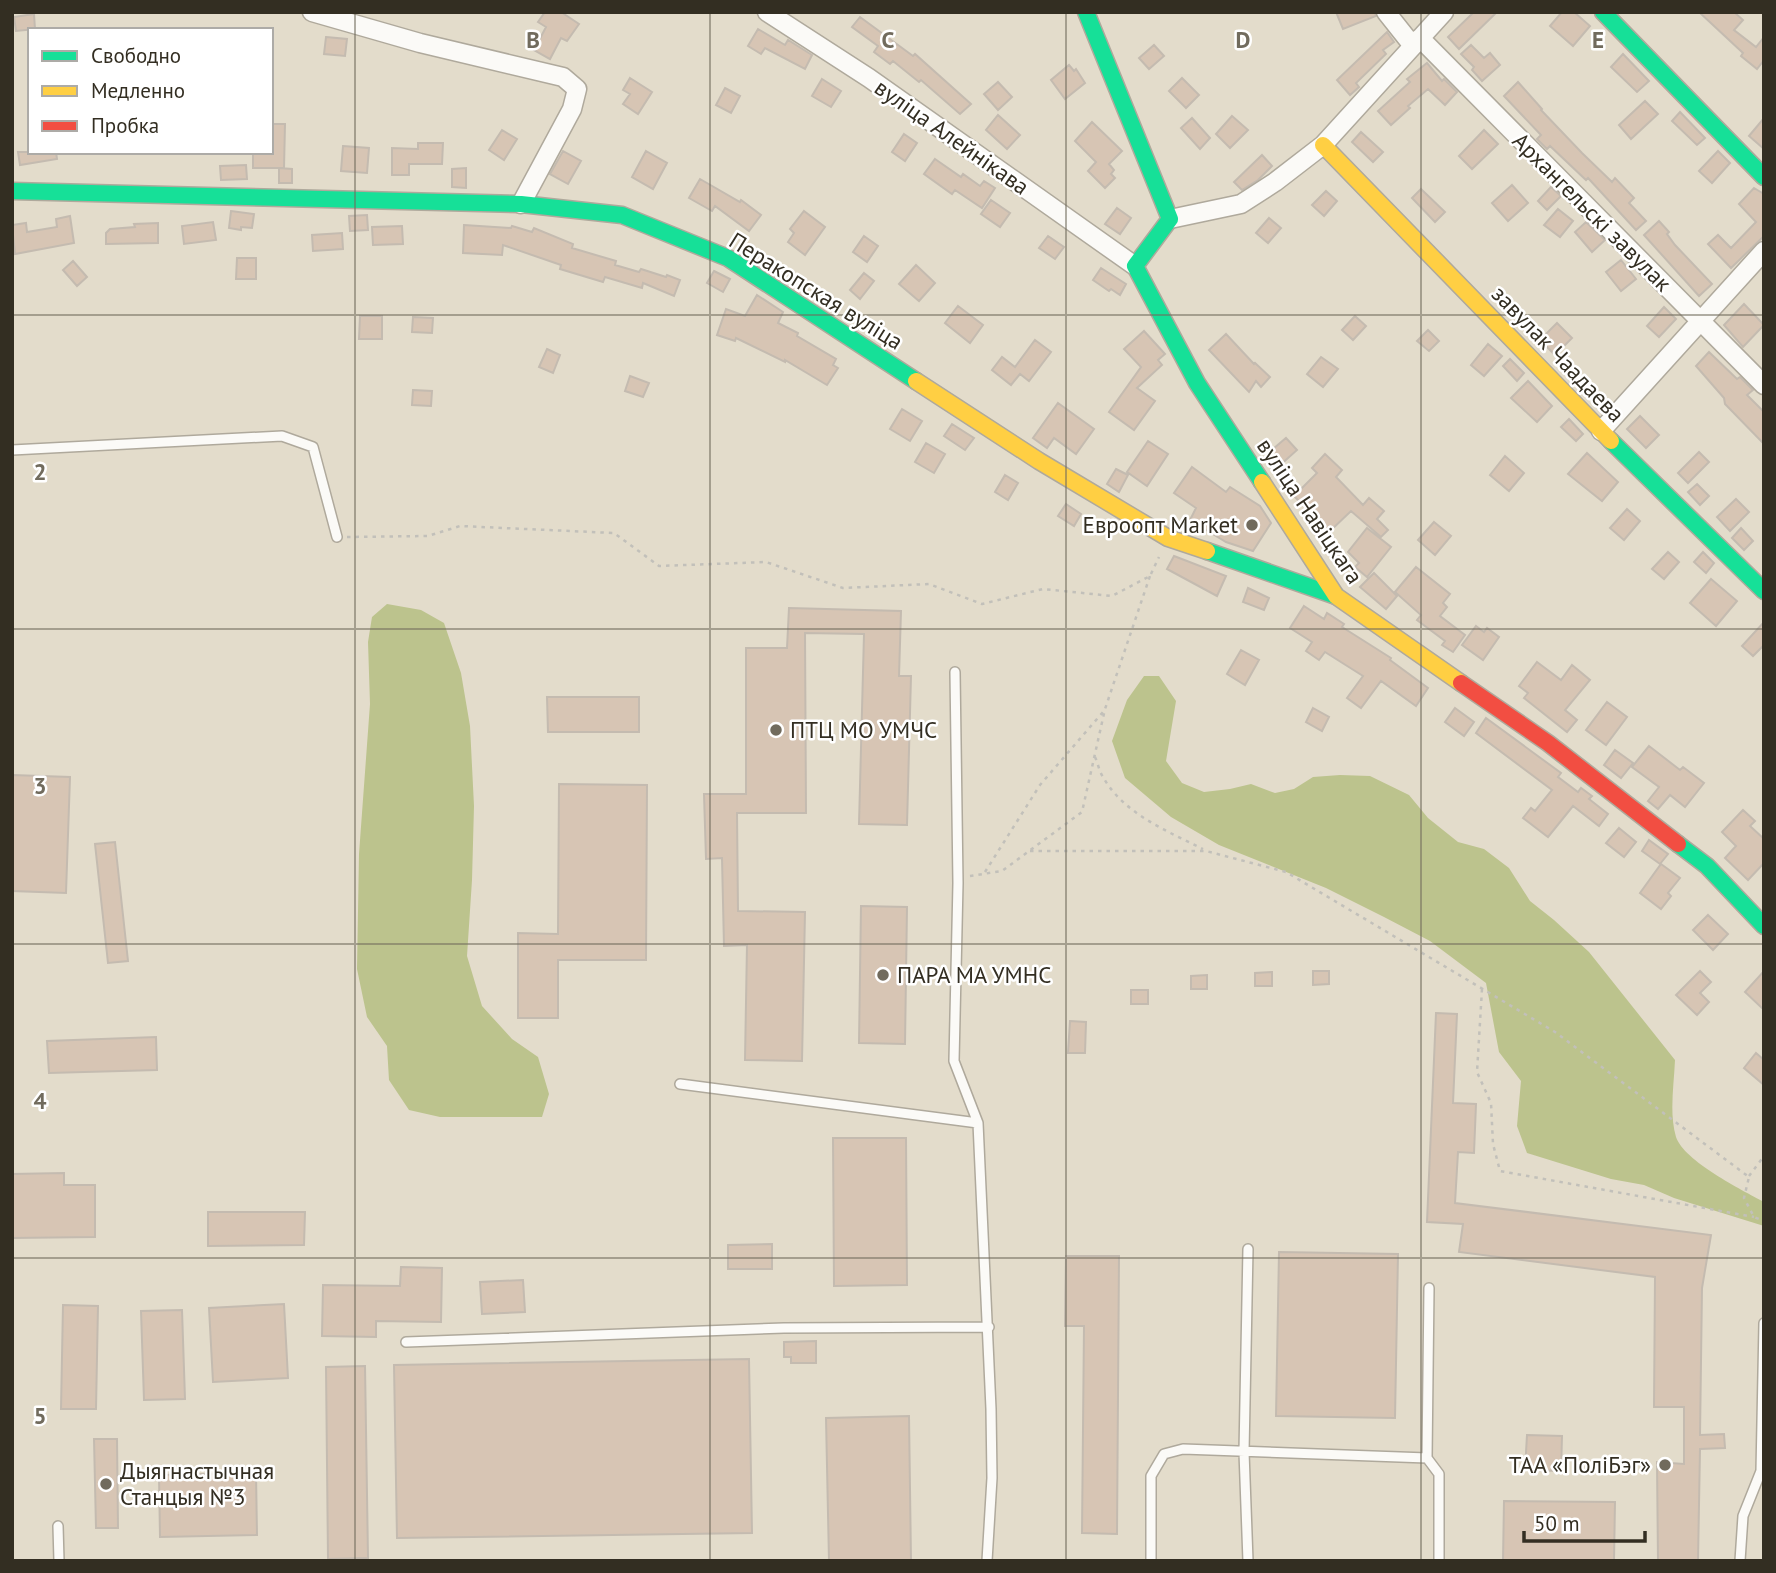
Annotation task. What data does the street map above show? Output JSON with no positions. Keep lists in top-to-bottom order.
{
  "streets": {
    "street": [
      "вуліца Алейнікава",
      "Архангельскі завулак",
      "Перакопская вуліца",
      "завулак Чаадаева",
      "вуліца Навіцкага"
    ]
  },
  "crossings": [
    ["вуліца Алейнікава", "вуліца Навіцкага"],
    ["Перакопская вуліца", "вуліца Навіцкага"]
  ],
  "places": [
    "Евроопт Market",
    "ПТЦ МО УМЧС",
    "ПАРА МА УМНС",
    "ТАА «ПоліБэг»",
    "Дыягнастычная Станцыя №3"
  ],
  "legend": ["Свободно", "Медленно", "Пробка"],
  "scale_bar": "50 m",
  "grid": {
    "columns": [
      "B",
      "C",
      "D",
      "E"
    ],
    "rows": [
      "2",
      "3",
      "4",
      "5"
    ]
  }
}
